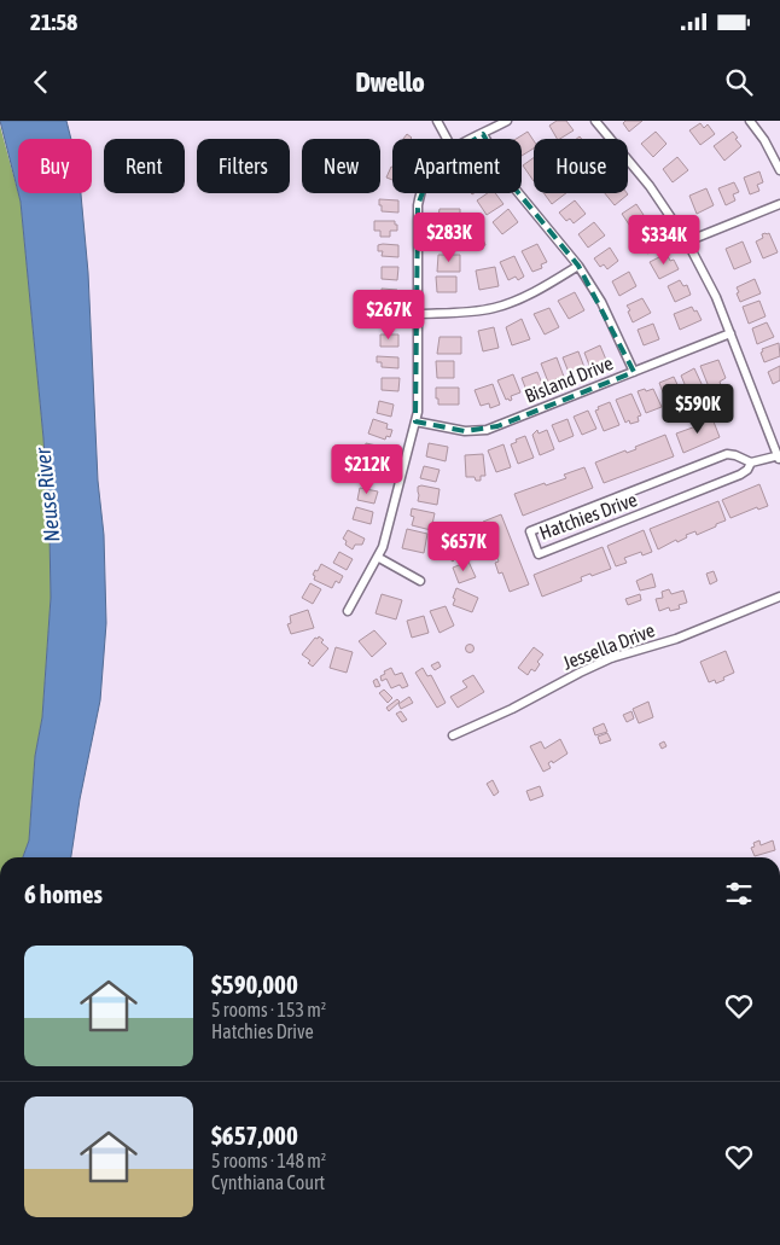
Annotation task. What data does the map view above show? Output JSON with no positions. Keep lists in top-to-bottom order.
{
  "streets": {
    "street": ["Bisland Drive", "Hatchies Drive", "Jessella Drive"]
  },
  "water": ["Neuse River"],
  "page": {
    "status": "21:58",
    "header": "Dwello",
    "chip": [
      "Buy",
      "Rent",
      "Filters",
      "New",
      "Apartment",
      "House"
    ],
    "price": [
      "$283K",
      "$334K",
      "$267K",
      "$590K",
      "$212K",
      "$657K"
    ],
    "heading": "6 homes",
    "list": [
      {
        "name": "$590,000",
        "note": "5 rooms · 153 m² · Hatchies Drive"
      },
      {
        "name": "$657,000",
        "note": "5 rooms · 148 m² · Cynthiana Court"
      }
    ]
  }
}
